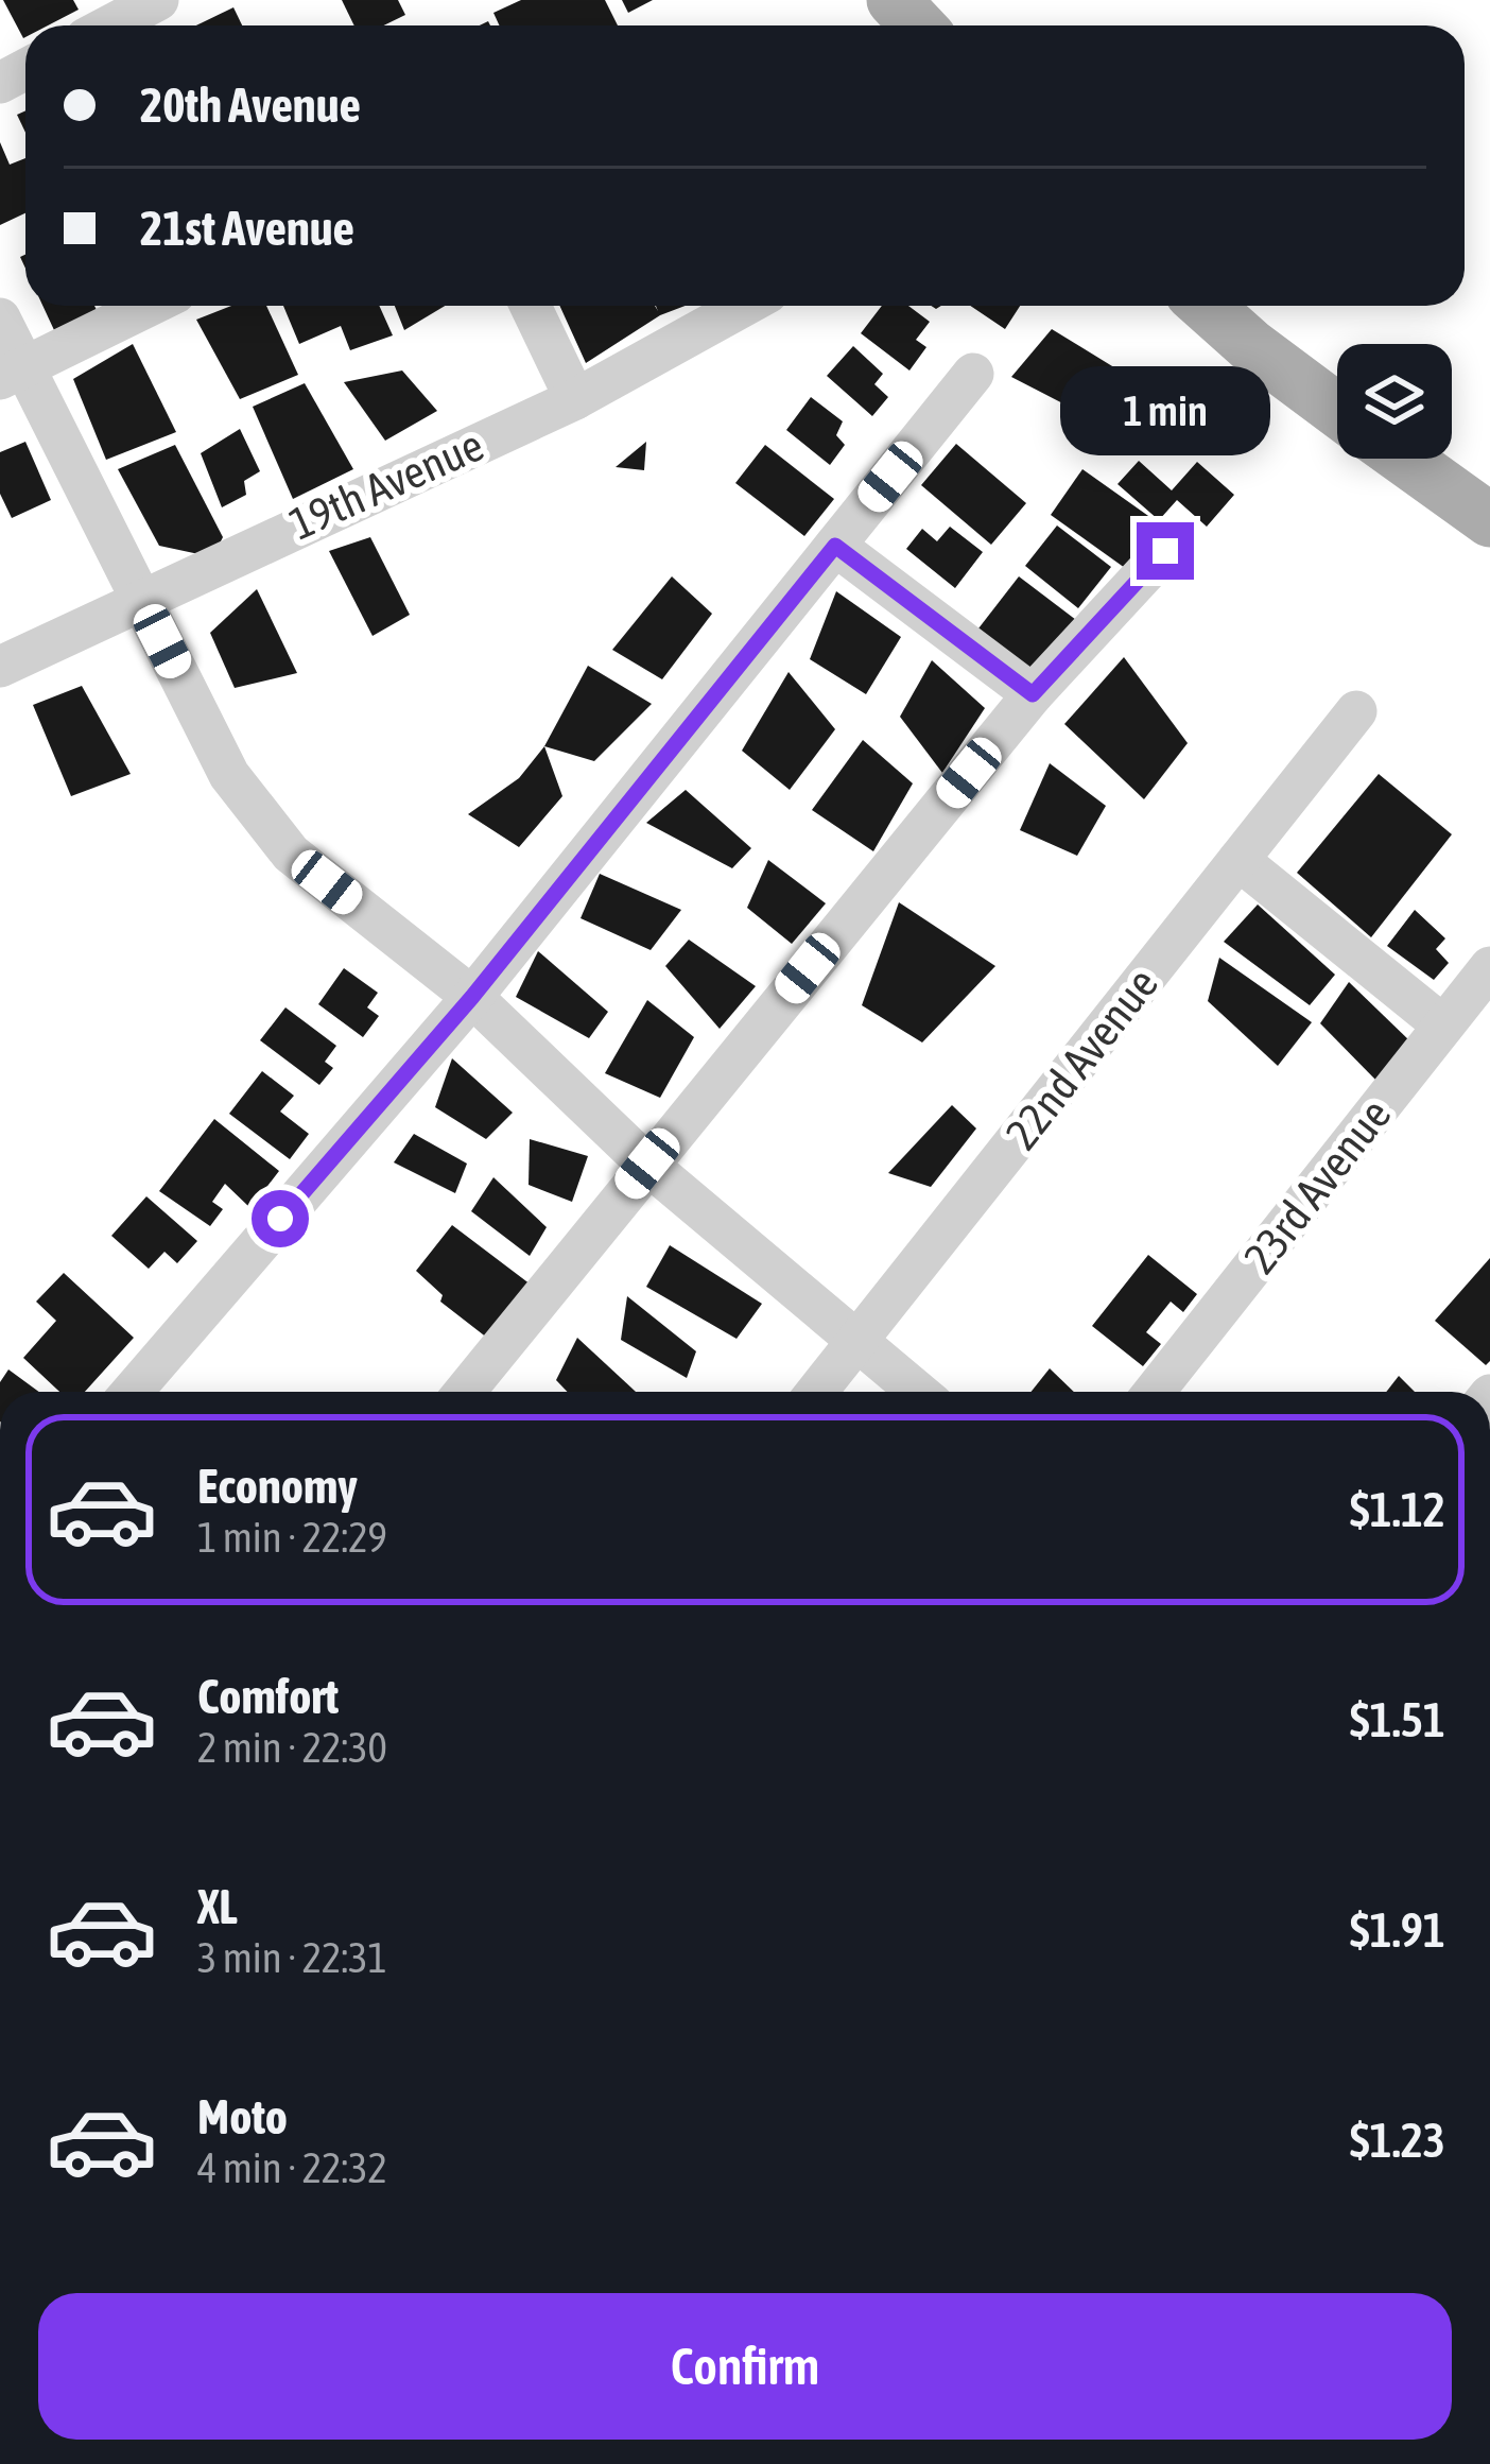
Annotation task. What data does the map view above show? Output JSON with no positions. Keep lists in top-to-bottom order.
{
  "streets": {
    "street": ["19th Avenue", "22nd Avenue", "23rd Avenue"]
  },
  "page": {
    "banner": ["20th Avenue", "21st Avenue"],
    "bubble": "1 min",
    "list": [
      {
        "name": "Economy",
        "note": "1 min · 22:29",
        "value": "$1.12"
      },
      {
        "name": "Comfort",
        "note": "2 min · 22:30",
        "value": "$1.51"
      },
      {
        "name": "XL",
        "note": "3 min · 22:31",
        "value": "$1.91"
      },
      {
        "name": "Moto",
        "note": "4 min · 22:32",
        "value": "$1.23"
      }
    ],
    "buttons": "Confirm"
  }
}
